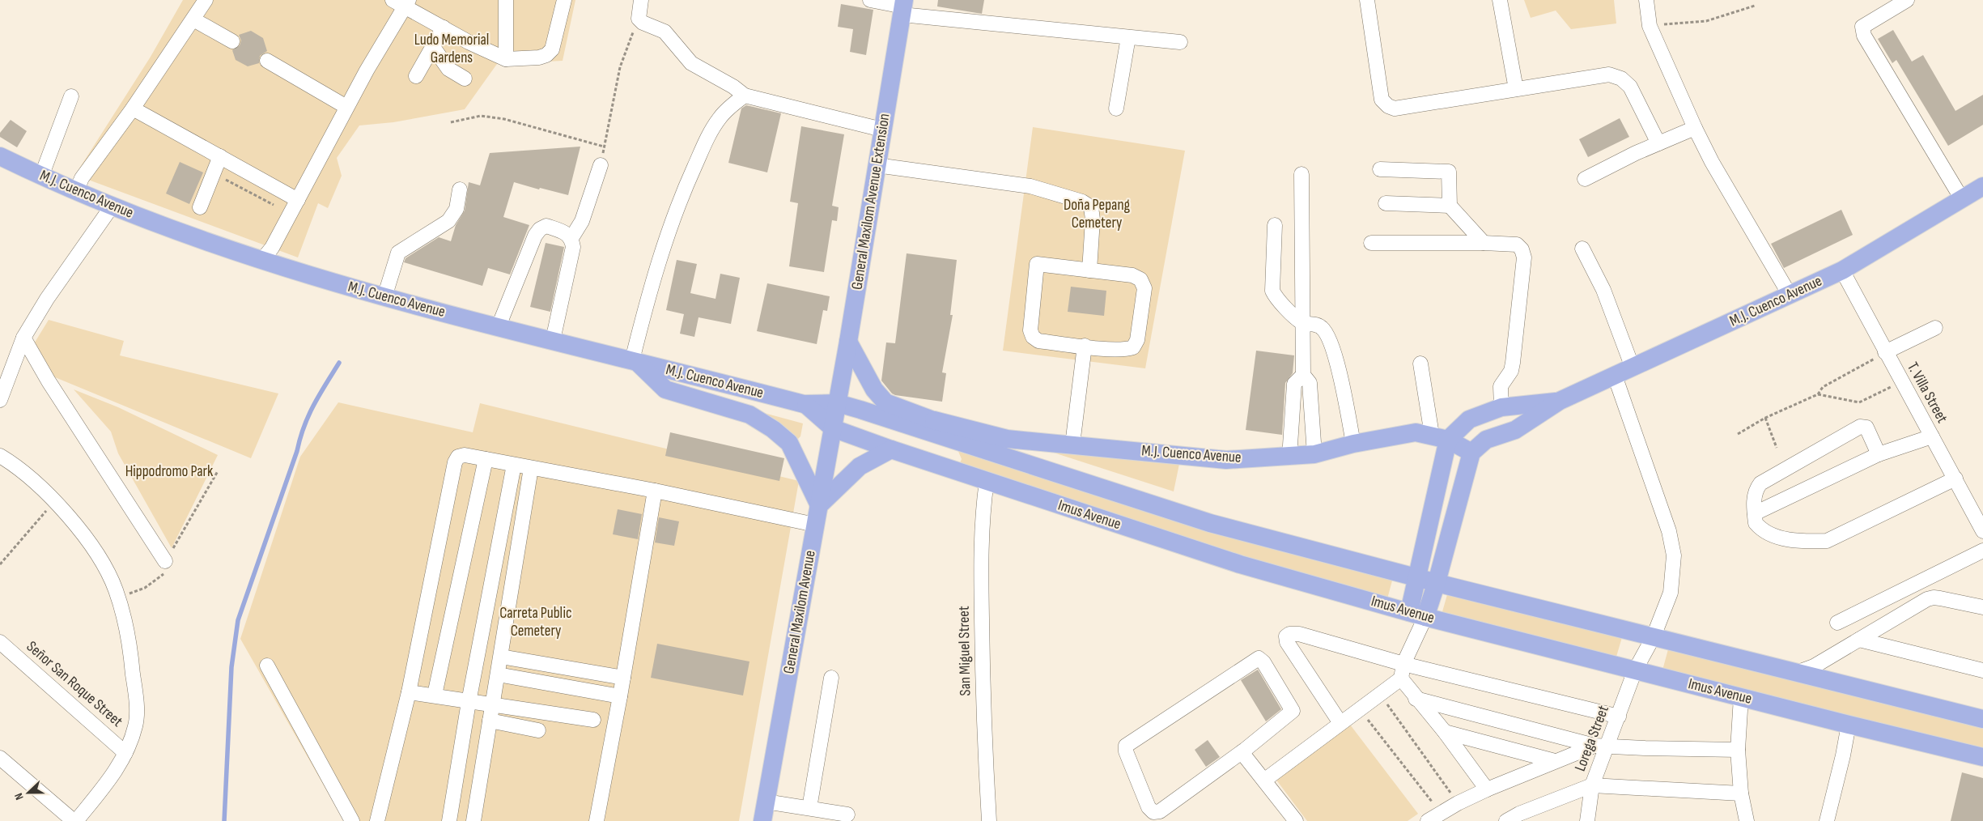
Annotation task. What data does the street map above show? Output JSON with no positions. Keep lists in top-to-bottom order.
{
  "streets": {
    "main road": [
      "M.J. Cuenco Avenue",
      "General Maxilom Avenue Extension",
      "Imus Avenue",
      "General Maxilom Avenue"
    ],
    "street": [
      "T. Villa Street",
      "San Miguel Street",
      "Señor San Roque Street",
      "Lorega Street"
    ]
  },
  "crossings": [
    ["M.J. Cuenco Avenue", "General Maxilom Avenue Extension"],
    ["M.J. Cuenco Avenue", "T. Villa Street"],
    ["M.J. Cuenco Avenue", "Imus Avenue"],
    ["M.J. Cuenco Avenue", "General Maxilom Avenue"],
    ["M.J. Cuenco Avenue", "Lorega Street"],
    ["General Maxilom Avenue Extension", "Imus Avenue"],
    ["General Maxilom Avenue Extension", "General Maxilom Avenue"],
    ["Imus Avenue", "General Maxilom Avenue"],
    ["Imus Avenue", "San Miguel Street"],
    ["Imus Avenue", "Lorega Street"]
  ],
  "parks": [
    "Ludo Memorial Gardens",
    "Doña Pepang Cemetery",
    "Hippodromo Park",
    "Carreta Public Cemetery"
  ],
  "north": "left"
}
